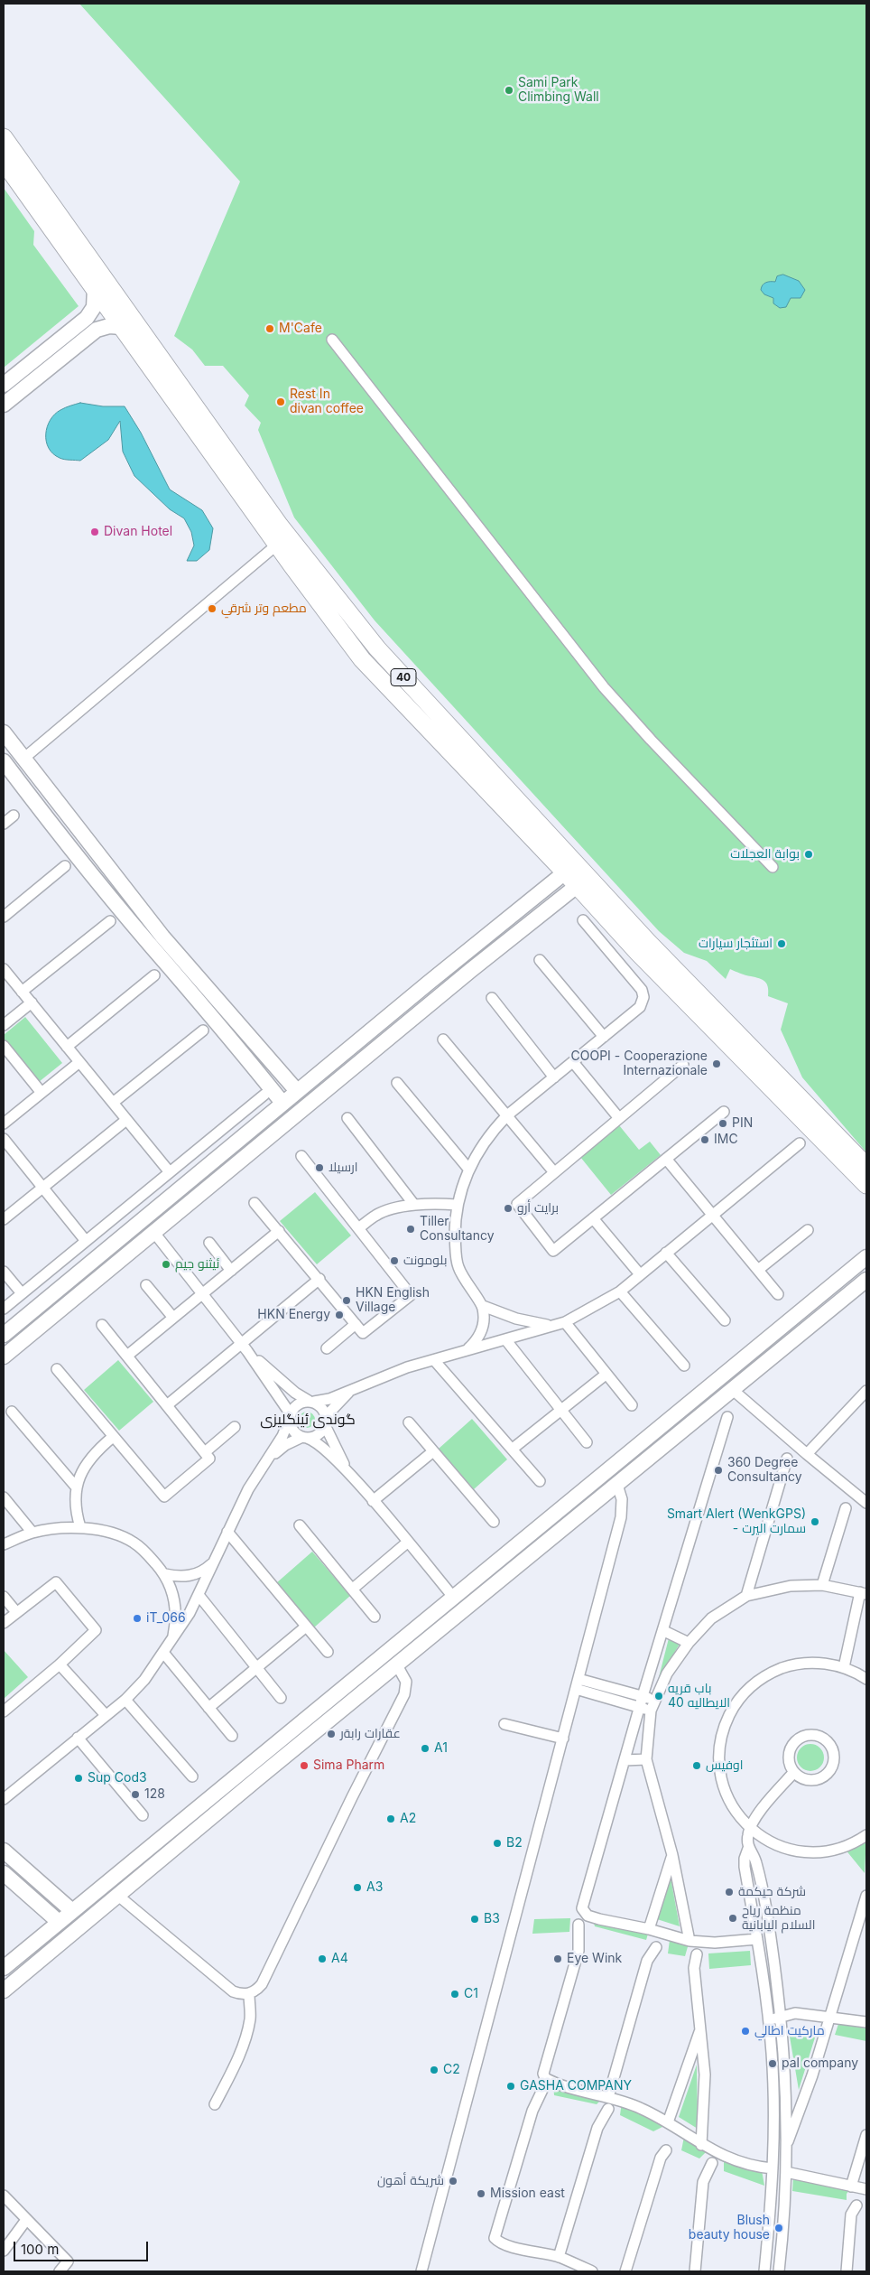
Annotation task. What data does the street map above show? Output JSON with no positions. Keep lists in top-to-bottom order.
{
  "streets": {
    "main road": ["40"]
  },
  "districts": ["گوندی ئینگلیزی"],
  "places": [
    "Sami Park Climbing Wall",
    "M'Cafe",
    "Rest In divan coffee",
    "Divan Hotel",
    "مطعم وتر شرقي",
    "بوابة العجلات",
    "استئجار سيارات",
    "COOPI - Cooperazione Internazionale",
    "PIN",
    "IMC",
    "ارسيلا",
    "برايت أرو",
    "Tiller Consultancy",
    "بلومونت",
    "ئيثنو جيم",
    "HKN English Village",
    "HKN Energy",
    "360 Degree Consultancy",
    "Smart Alert (WenkGPS) - سمارت اليرت",
    "iT_066",
    "باب قريه الايطاليه 40",
    "عقارات رابةر",
    "A1",
    "Sima Pharm",
    "اوفيس",
    "Sup Cod3",
    "128",
    "A2",
    "B2",
    "A3",
    "شركة حيكمة",
    "منظمة رياح السلام اليابانية",
    "B3",
    "A4",
    "Eye Wink",
    "C1",
    "ماركيت اطالي",
    "pal company",
    "C2",
    "GASHA COMPANY",
    "شريكة أهون",
    "Mission east",
    "Blush beauty house"
  ],
  "scale_bar": "100 m"
}
